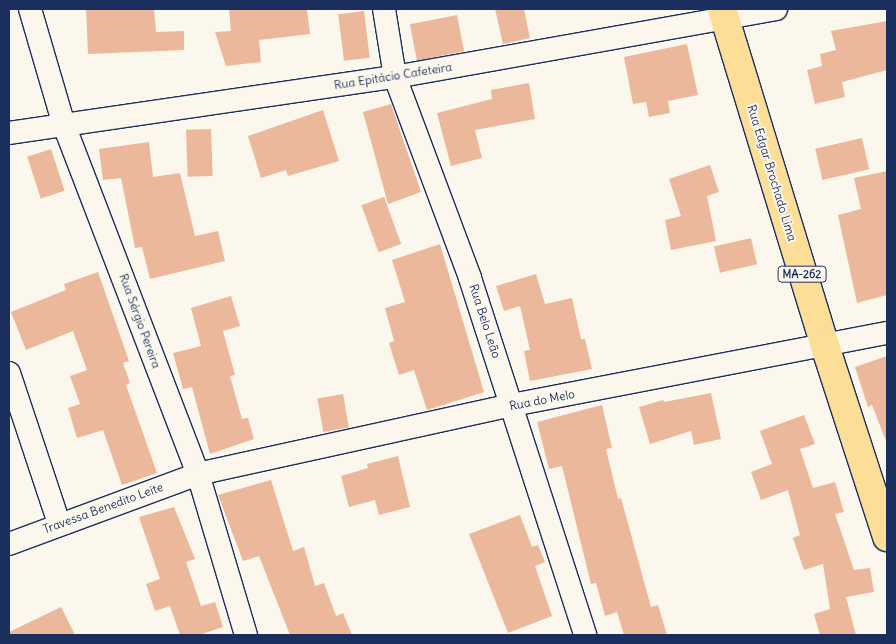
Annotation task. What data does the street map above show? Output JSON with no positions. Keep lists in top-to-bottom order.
{
  "streets": {
    "main road": ["Rua Edgar Brochado Lima", "MA-262"],
    "street": [
      "Rua Epitácio Cafeteira",
      "Rua Sérgio Pereira",
      "Rua Belo Leão",
      "Rua do Melo",
      "Travessa Benedito Leite"
    ]
  },
  "crossings": [
    ["Rua Epitácio Cafeteira", "Rua Edgar Brochado Lima"],
    ["Rua Epitácio Cafeteira", "Rua Sérgio Pereira"],
    ["Rua Epitácio Cafeteira", "Rua Belo Leão"],
    ["Rua Edgar Brochado Lima", "Rua do Melo"],
    ["Rua Sérgio Pereira", "Rua do Melo"],
    ["Rua Sérgio Pereira", "Travessa Benedito Leite"],
    ["Rua Belo Leão", "Rua do Melo"],
    ["Rua do Melo", "Travessa Benedito Leite"]
  ]
}
